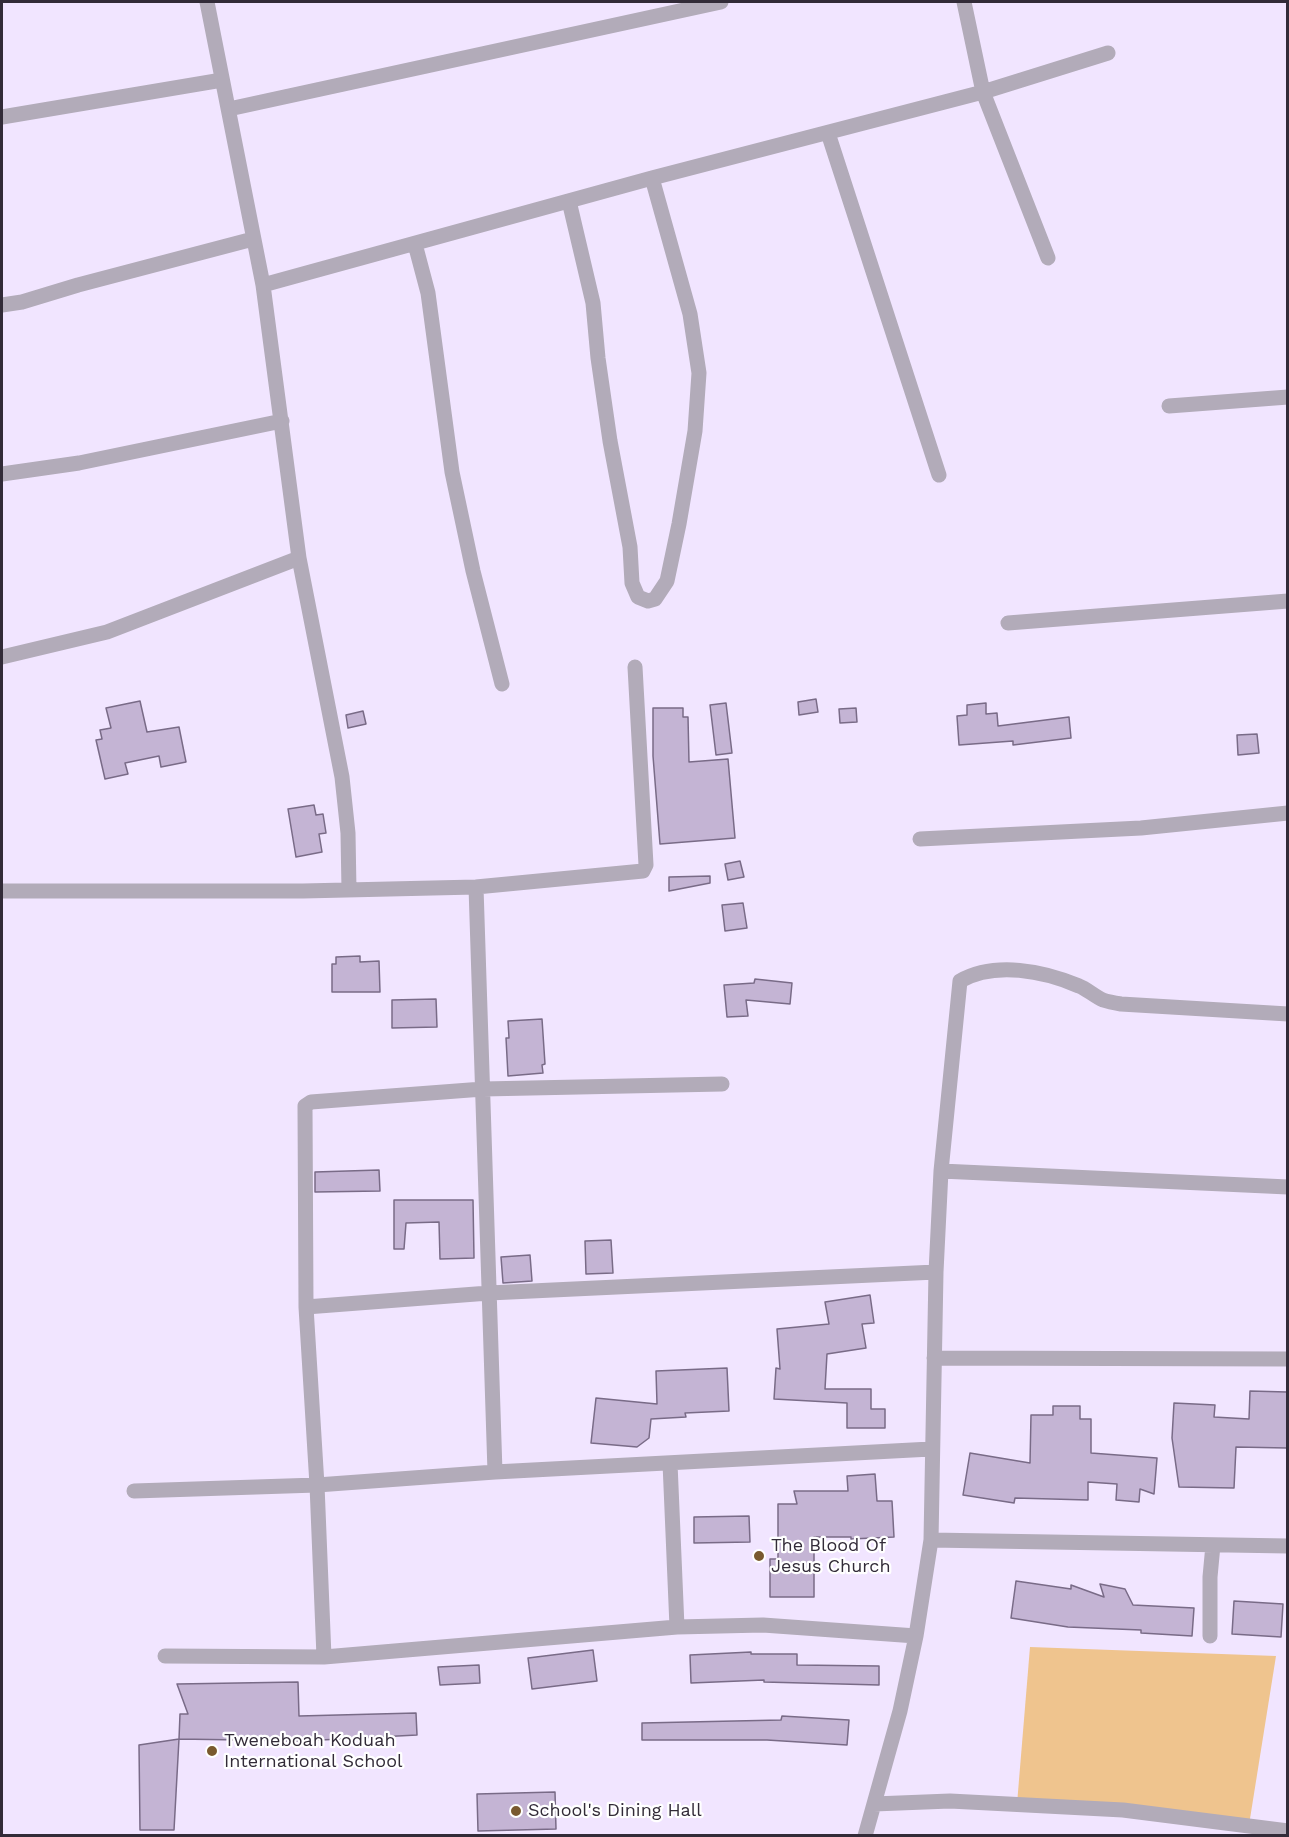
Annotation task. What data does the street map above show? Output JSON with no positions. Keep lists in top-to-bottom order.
{
  "places": ["The Blood Of Jesus Church", "Tweneboah Koduah International School", "School's Dining Hall"]
}
